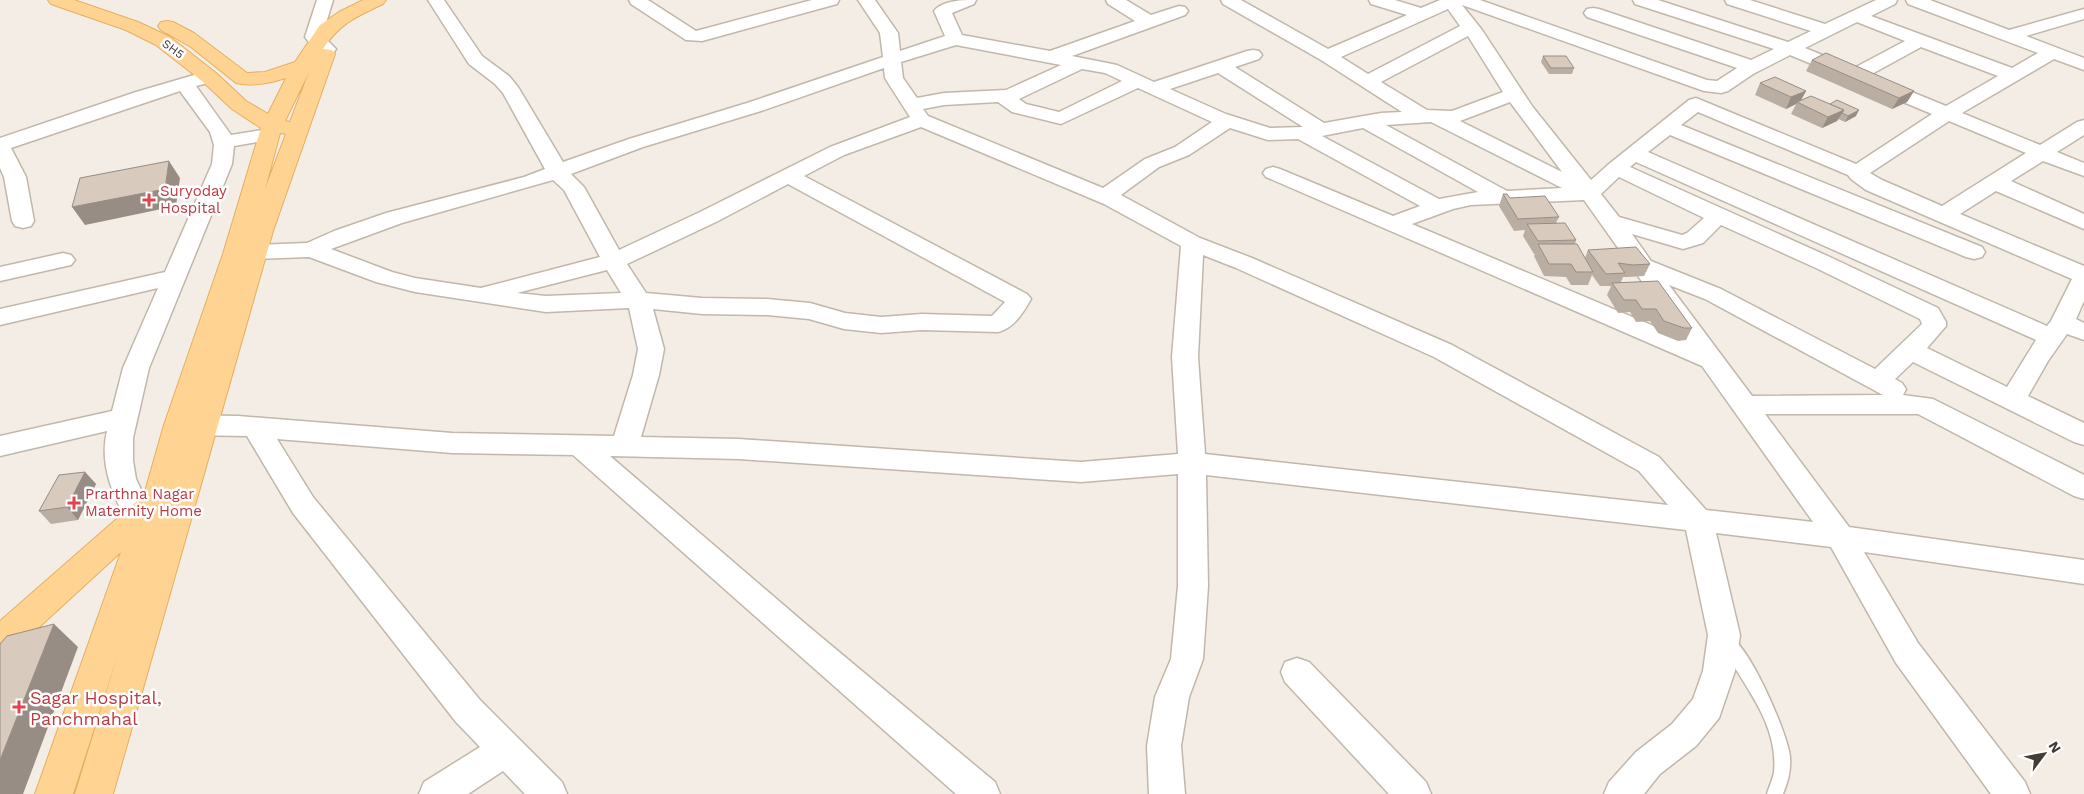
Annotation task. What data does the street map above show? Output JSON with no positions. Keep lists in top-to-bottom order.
{
  "streets": {
    "main road": ["SH5"]
  },
  "places": {
    "health": ["Suryoday Hospital", "Prarthna Nagar Maternity Home", "Sagar Hospital, Panchmahal"]
  },
  "north": "top right"
}
